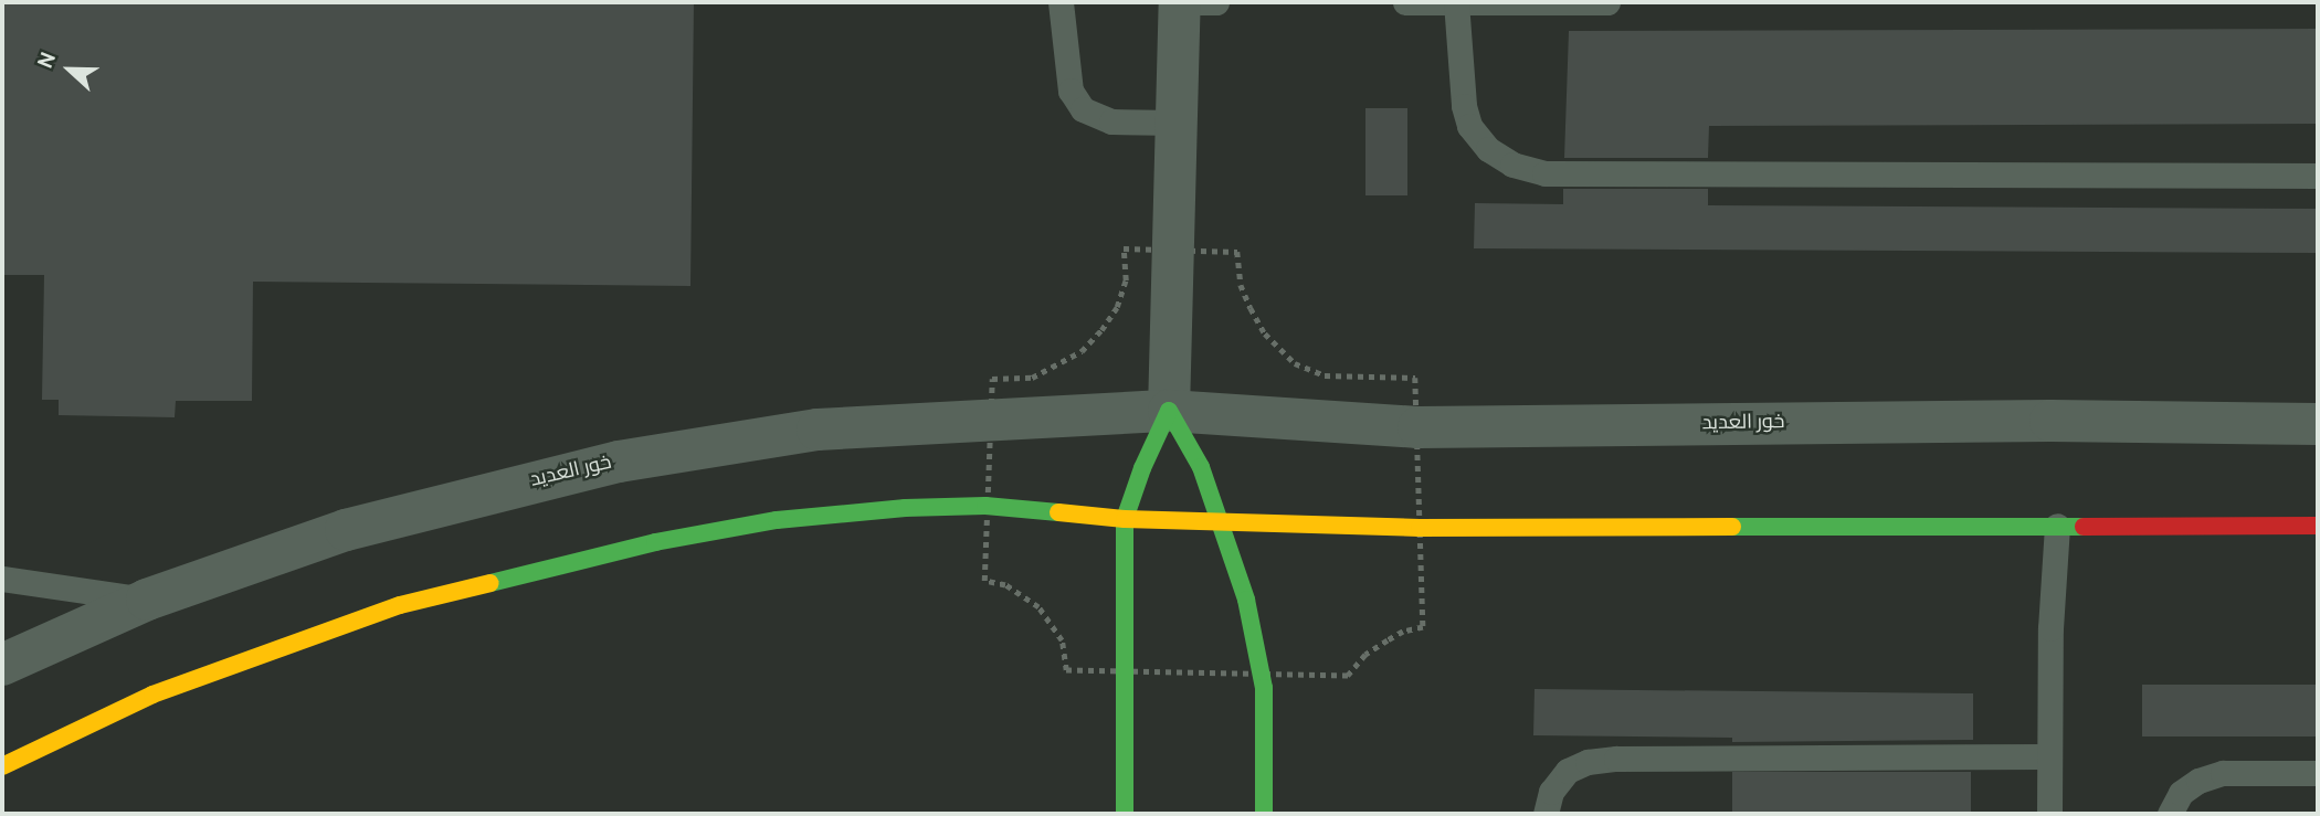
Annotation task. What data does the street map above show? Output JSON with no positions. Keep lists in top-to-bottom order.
{
  "streets": {
    "street": ["خور العديد"]
  },
  "north": "left"
}
